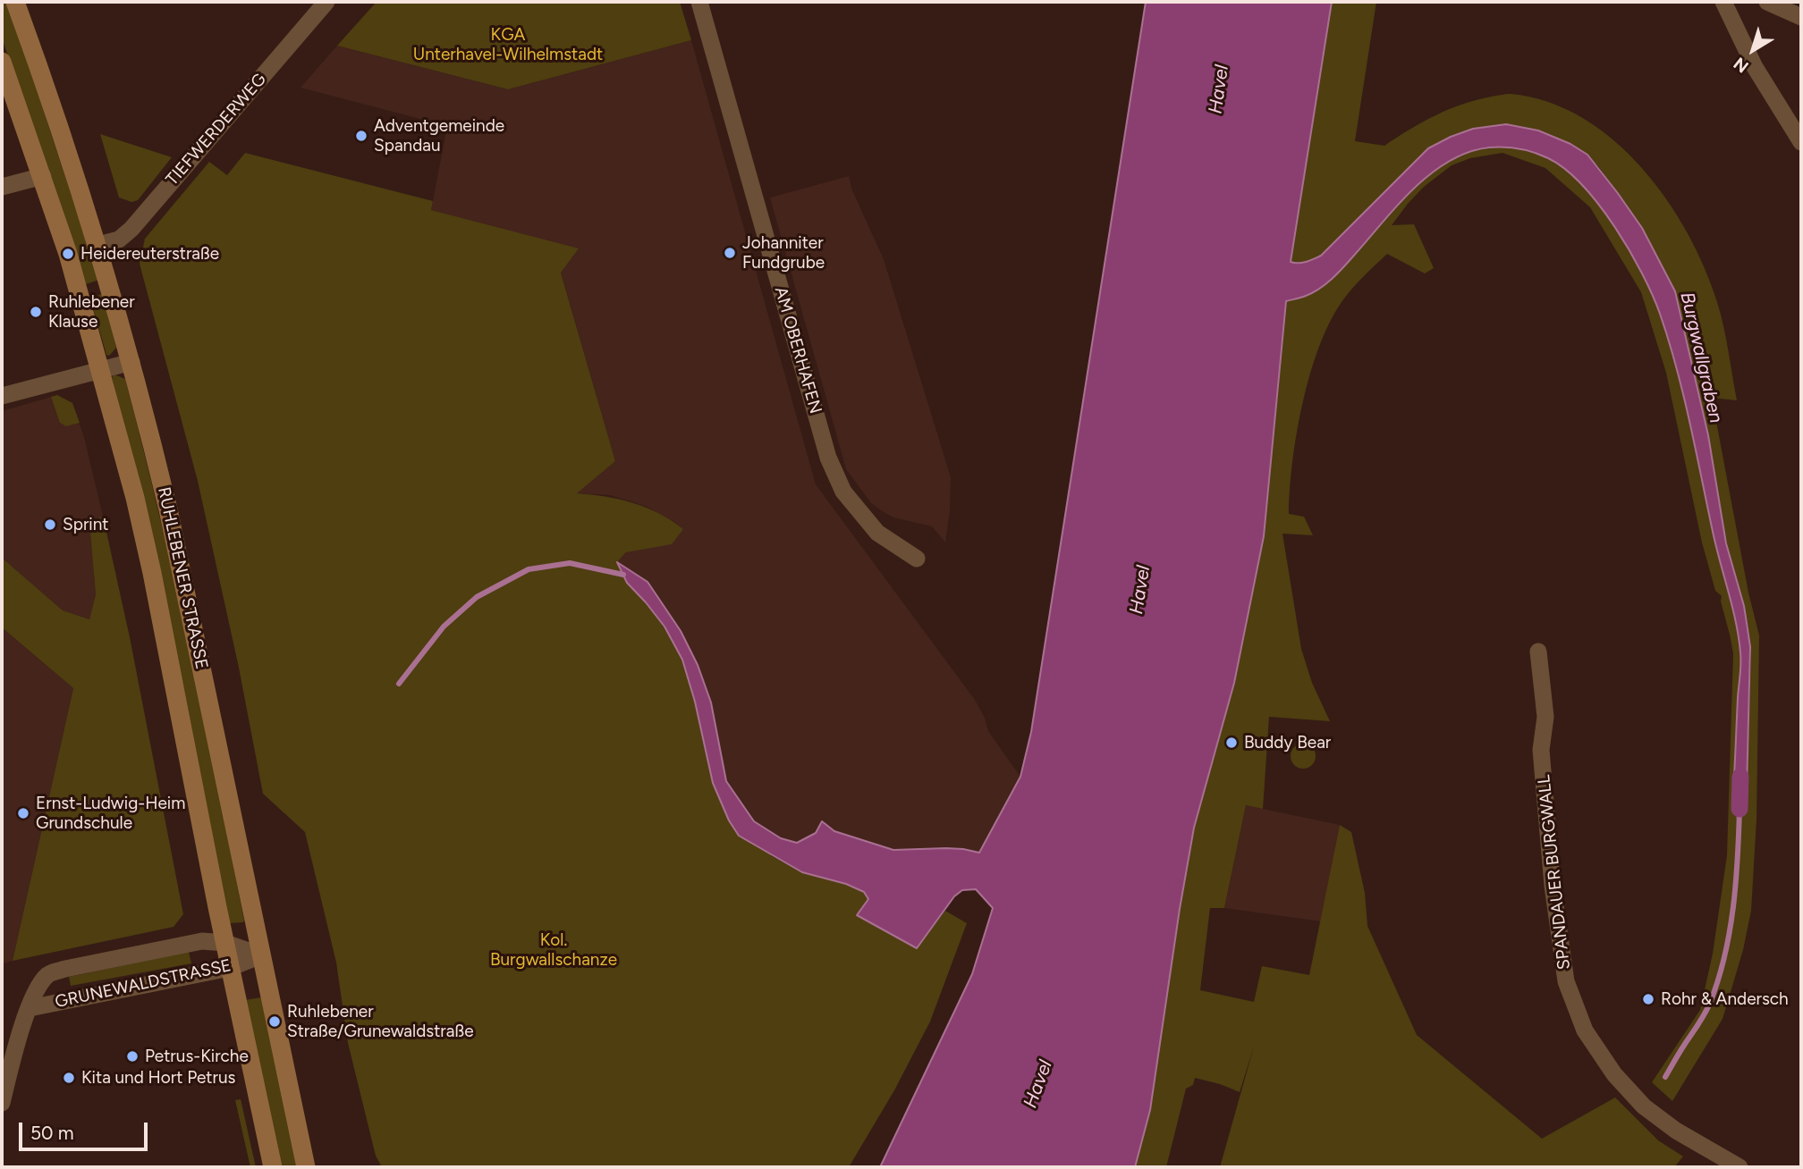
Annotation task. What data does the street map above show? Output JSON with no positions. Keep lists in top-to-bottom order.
{
  "streets": {
    "main road": ["RUHLEBENER STRASSE"],
    "street": [
      "TIEFWERDERWEG",
      "AM OBERHAFEN",
      "SPANDAUER BURGWALL",
      "GRUNEWALDSTRASSE"
    ]
  },
  "crossings": [
    ["TIEFWERDERWEG", "RUHLEBENER STRASSE"],
    ["RUHLEBENER STRASSE", "GRUNEWALDSTRASSE"]
  ],
  "water": ["Havel", "Burgwallgraben"],
  "parks": ["KGA Unterhavel-Wilhelmstadt", "Kol. Burgwallschanze"],
  "places": [
    "Adventgemeinde Spandau",
    "Johanniter Fundgrube",
    "Heidereuterstraße",
    "Ruhlebener Klause",
    "Sprint",
    "Buddy Bear",
    "Ernst-Ludwig-Heim Grundschule",
    "Rohr & Andersch",
    "Ruhlebener Straße/Grunewaldstraße",
    "Petrus-Kirche",
    "Kita und Hort Petrus"
  ],
  "scale_bar": "50 m",
  "north": "bottom left"
}
